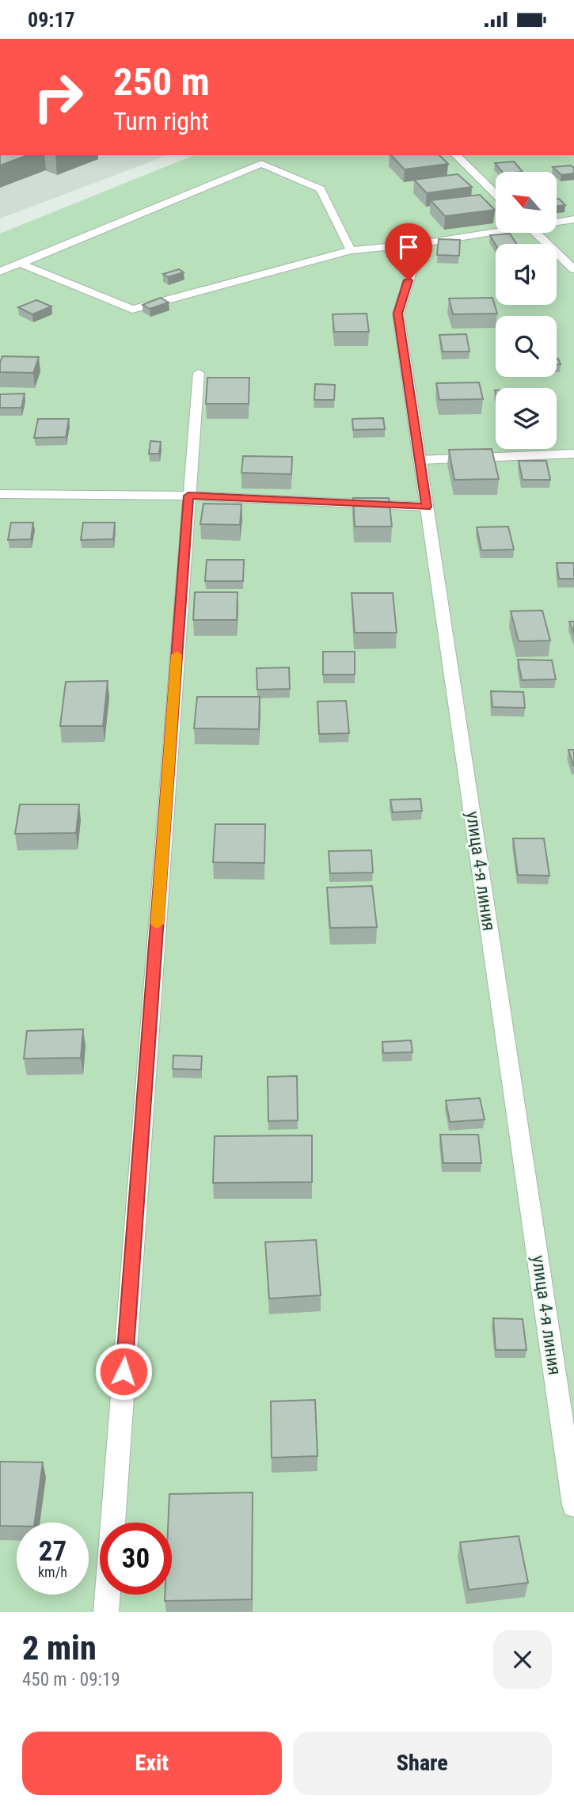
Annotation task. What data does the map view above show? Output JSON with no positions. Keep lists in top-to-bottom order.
{
  "streets": {
    "street": ["улица 4-я линия"]
  },
  "north": "top left",
  "page": {
    "status": "09:17",
    "turn": ["250 m", "Turn right"],
    "speed": "27 km/h",
    "limit": "30",
    "heading": ["2 min", "450 m · 09:19"],
    "buttons": ["Exit", "Share"]
  }
}
